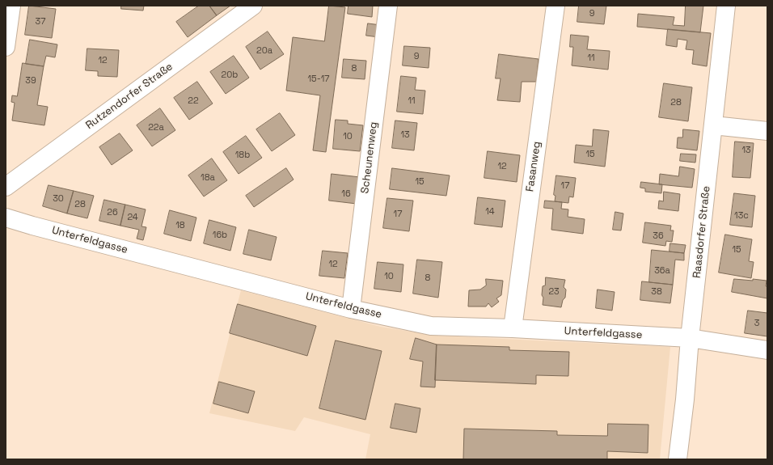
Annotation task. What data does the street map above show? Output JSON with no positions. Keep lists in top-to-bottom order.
{
  "streets": {
    "street": [
      "Rutzendorfer Straße",
      "Scheunenweg",
      "Fasanweg",
      "Raasdorfer Straße",
      "Unterfeldgasse"
    ]
  },
  "crossings": [
    ["Scheunenweg", "Unterfeldgasse"],
    ["Fasanweg", "Unterfeldgasse"],
    ["Raasdorfer Straße", "Unterfeldgasse"]
  ],
  "house_numbers": [
    "9",
    "37",
    "20a",
    "9",
    "11",
    "12",
    "8",
    "20b",
    "15-17",
    "39",
    "22",
    "11",
    "28",
    "22a",
    "13",
    "10",
    "13",
    "15",
    "18b",
    "12",
    "18a",
    "15",
    "17",
    "16",
    "30",
    "28",
    "14",
    "26",
    "17",
    "13c",
    "24",
    "18",
    "16b",
    "36",
    "15",
    "12",
    "36a",
    "10",
    "8",
    "23",
    "38",
    "3"
  ]
}
